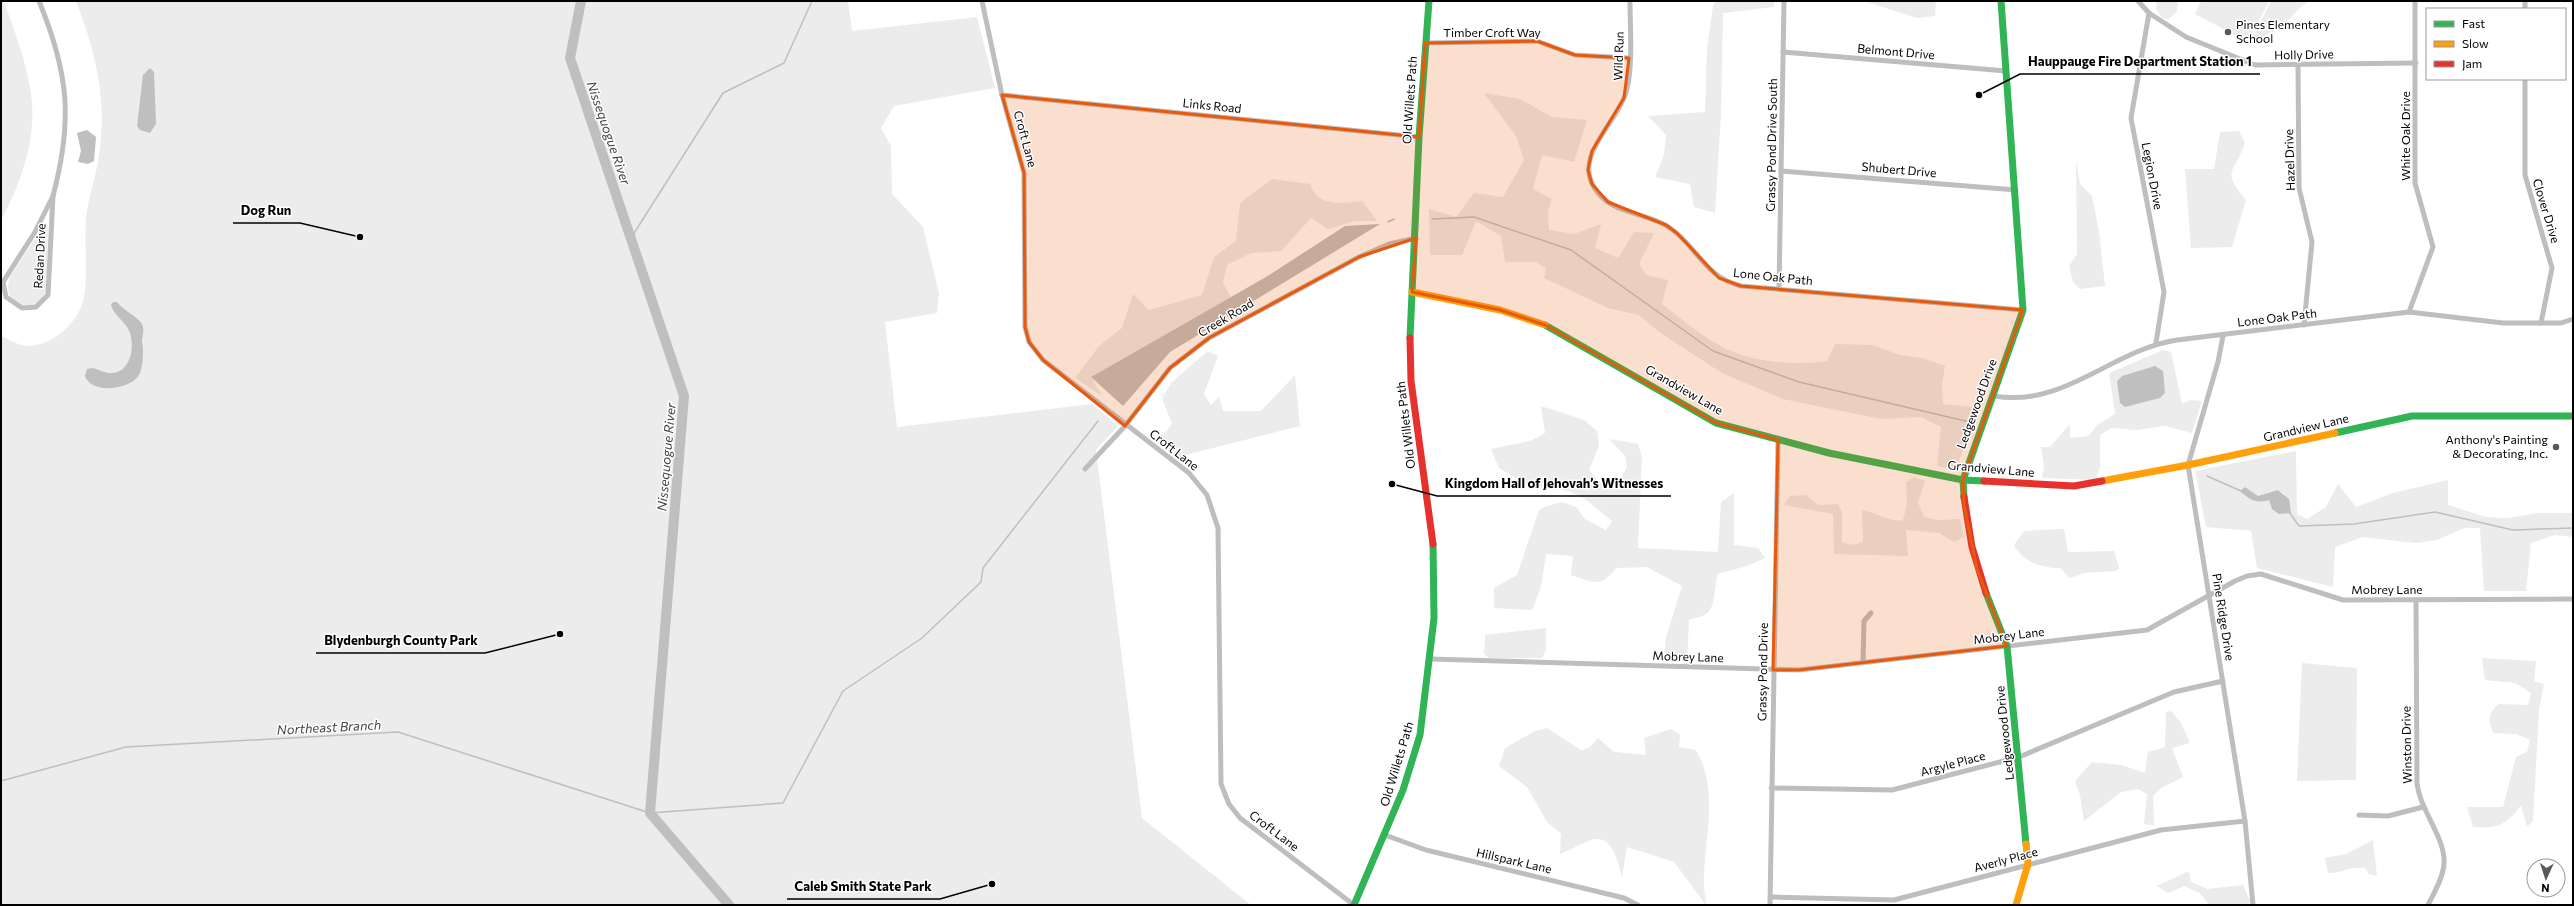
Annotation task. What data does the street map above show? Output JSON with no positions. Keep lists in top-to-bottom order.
{
  "streets": {
    "street": [
      "Timber Croft Way",
      "Belmont Drive",
      "Holly Drive",
      "Wild Run",
      "Old Willets Path",
      "Links Road",
      "White Oak Drive",
      "Croft Lane",
      "Grassy Pond Drive South",
      "Hazel Drive",
      "Shubert Drive",
      "Legion Drive",
      "Clover Drive",
      "Redan Drive",
      "Lone Oak Path",
      "Creek Road",
      "Grandview Lane",
      "Ledgewood Drive",
      "Mobrey Lane",
      "Pine Ridge Drive",
      "Grassy Pond Drive",
      "Winston Drive",
      "Argyle Place",
      "Averly Place",
      "Hillspark Lane"
    ]
  },
  "crossings": [
    ["Timber Croft Way", "Wild Run"],
    ["Timber Croft Way", "Old Willets Path"],
    ["Belmont Drive", "Grassy Pond Drive South"],
    ["Belmont Drive", "Ledgewood Drive"],
    ["Holly Drive", "White Oak Drive"],
    ["Holly Drive", "Hazel Drive"],
    ["Holly Drive", "Legion Drive"],
    ["Wild Run", "Lone Oak Path"],
    ["Old Willets Path", "Links Road"],
    ["Old Willets Path", "Croft Lane"],
    ["Old Willets Path", "Creek Road"],
    ["Old Willets Path", "Grandview Lane"],
    ["Old Willets Path", "Mobrey Lane"],
    ["Old Willets Path", "Hillspark Lane"],
    ["Links Road", "Croft Lane"],
    ["White Oak Drive", "Lone Oak Path"],
    ["Croft Lane", "Creek Road"],
    ["Grassy Pond Drive South", "Shubert Drive"],
    ["Grassy Pond Drive South", "Lone Oak Path"],
    ["Hazel Drive", "Lone Oak Path"],
    ["Shubert Drive", "Ledgewood Drive"],
    ["Legion Drive", "Lone Oak Path"],
    ["Clover Drive", "Lone Oak Path"],
    ["Lone Oak Path", "Ledgewood Drive"],
    ["Lone Oak Path", "Pine Ridge Drive"],
    ["Grandview Lane", "Ledgewood Drive"],
    ["Grandview Lane", "Pine Ridge Drive"],
    ["Grandview Lane", "Grassy Pond Drive"],
    ["Ledgewood Drive", "Mobrey Lane"],
    ["Ledgewood Drive", "Argyle Place"],
    ["Ledgewood Drive", "Averly Place"],
    ["Mobrey Lane", "Pine Ridge Drive"],
    ["Mobrey Lane", "Grassy Pond Drive"],
    ["Mobrey Lane", "Winston Drive"],
    ["Pine Ridge Drive", "Argyle Place"],
    ["Pine Ridge Drive", "Averly Place"],
    ["Grassy Pond Drive", "Argyle Place"],
    ["Grassy Pond Drive", "Averly Place"]
  ],
  "water": ["Nissequogue River", "Northeast Branch"],
  "places": [
    "Pines Elementary School",
    "Hauppauge Fire Department Station 1",
    "Dog Run",
    "Anthony's Painting & Decorating, Inc.",
    "Kingdom Hall of Jehovah’s Witnesses",
    "Blydenburgh County Park",
    "Caleb Smith State Park"
  ],
  "legend": ["Fast", "Slow", "Jam"],
  "north": "bottom"
}
